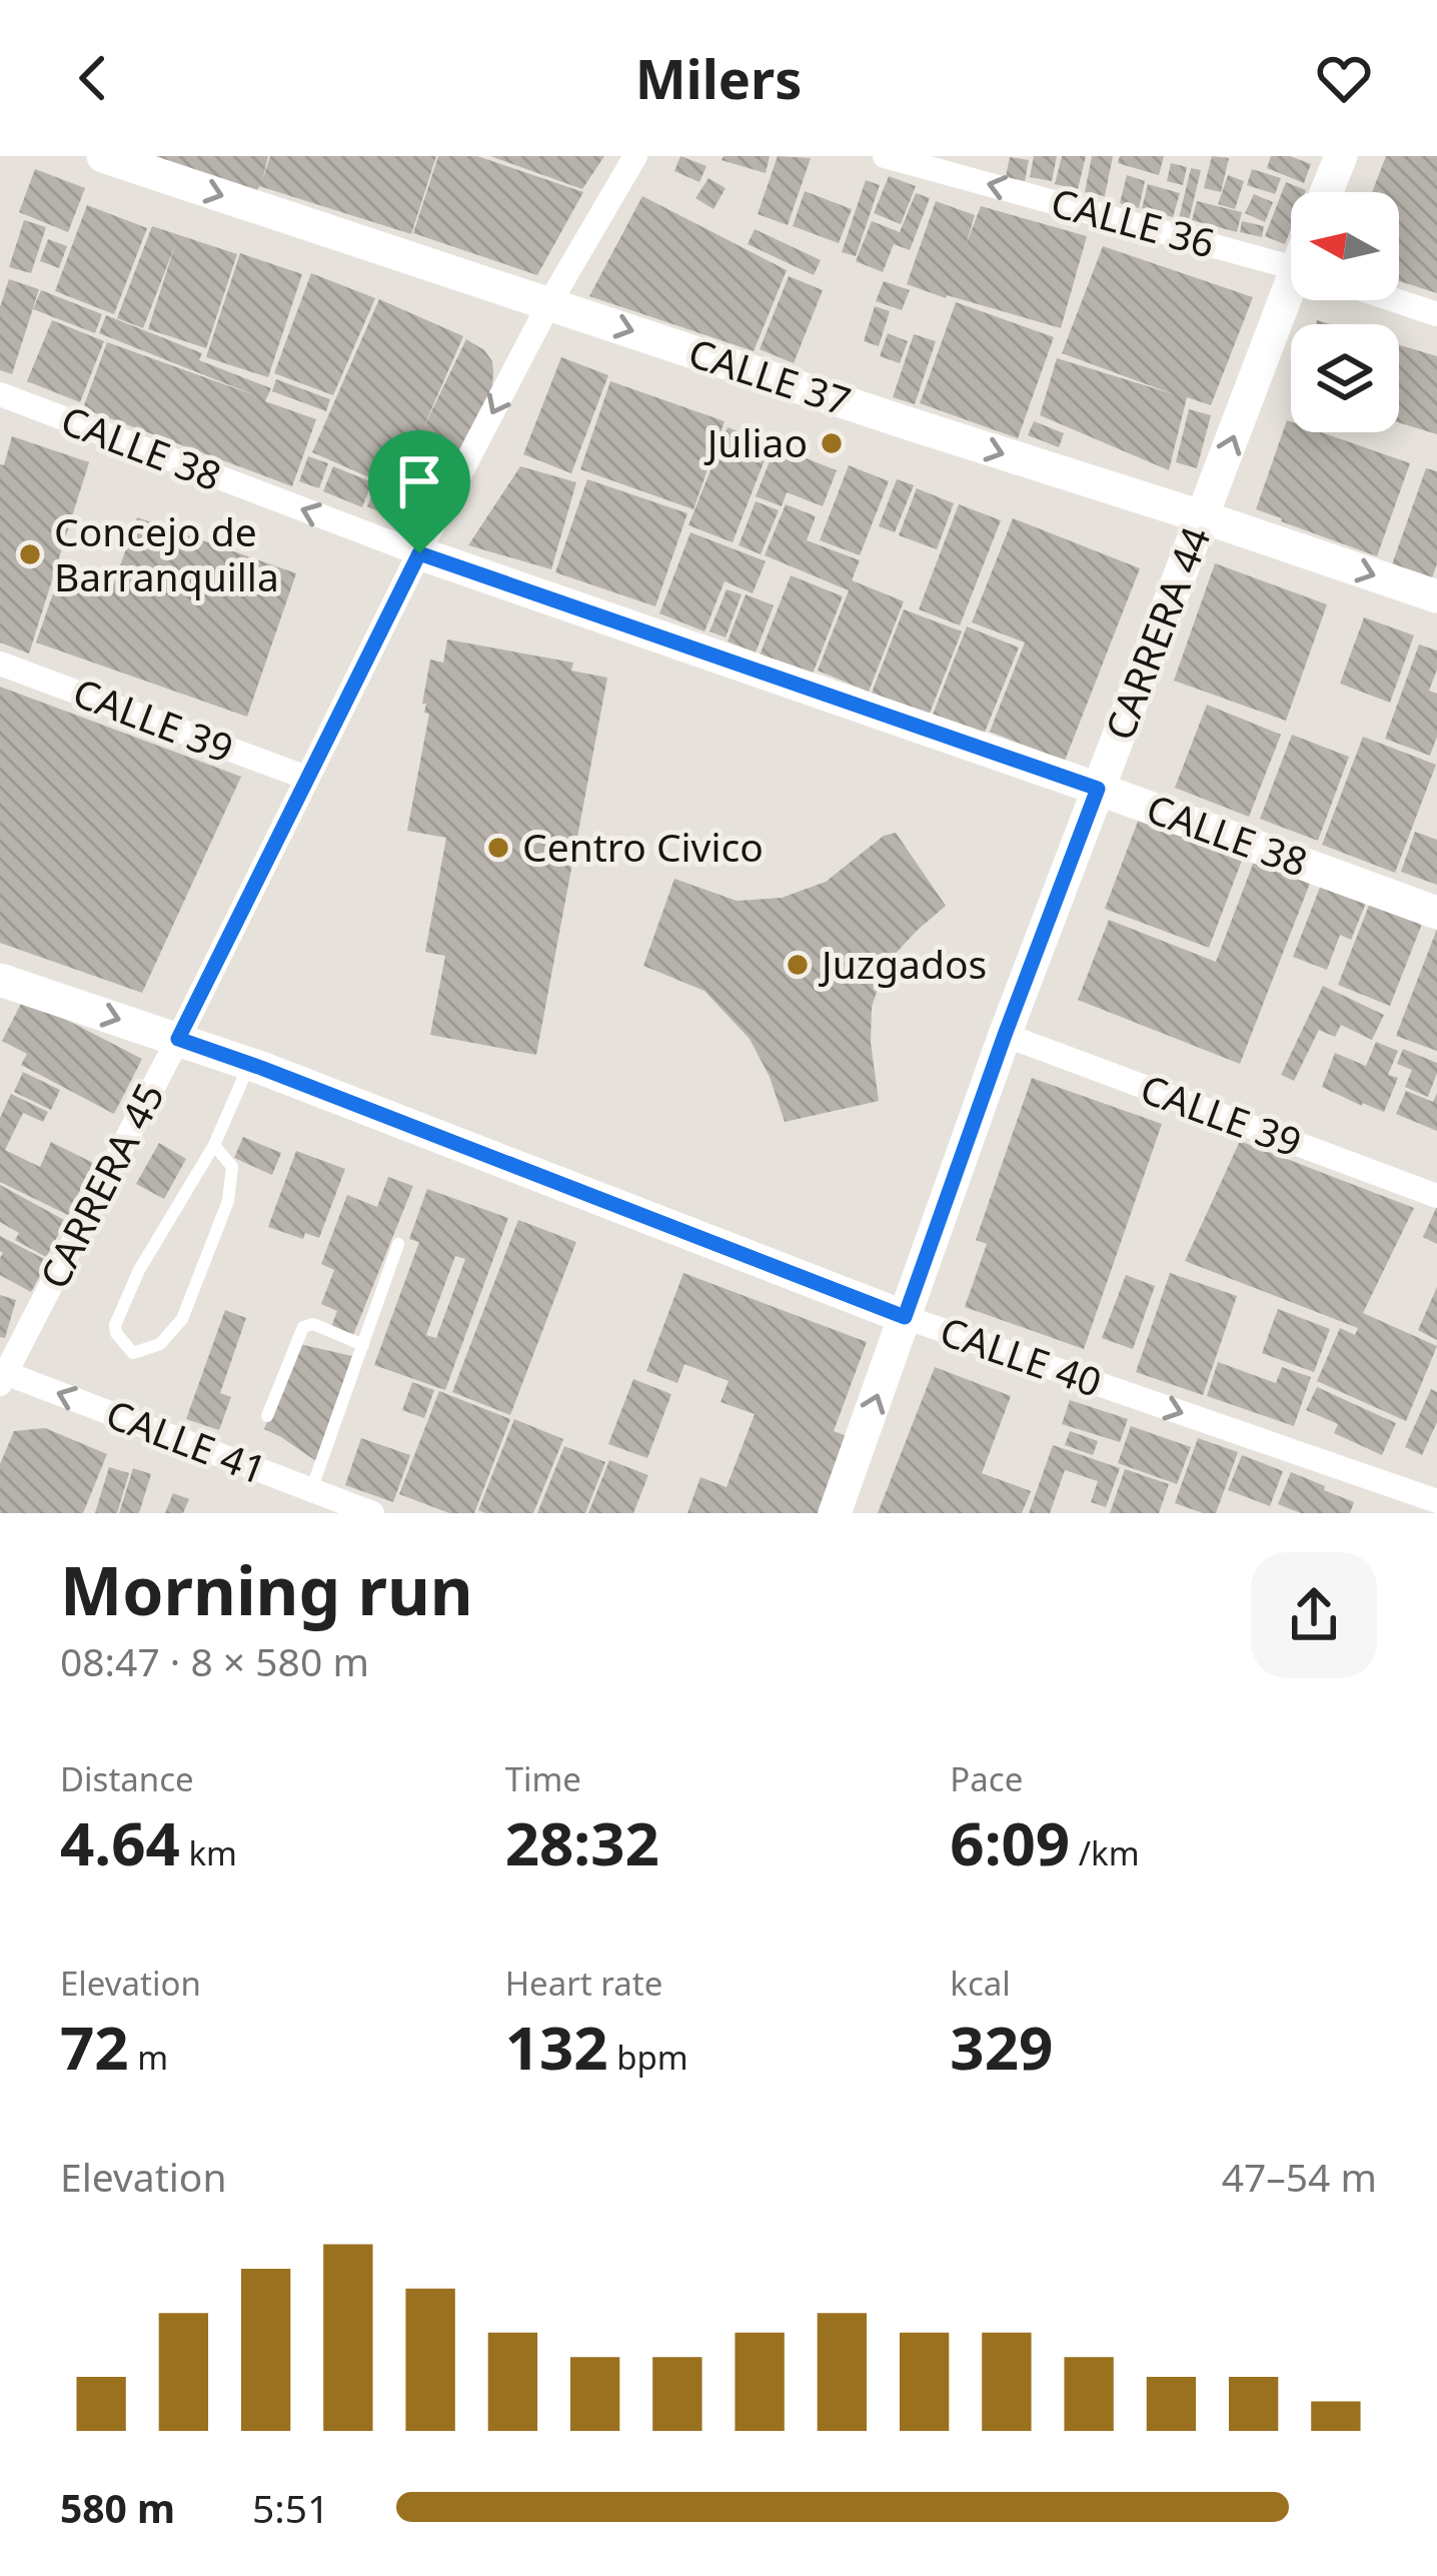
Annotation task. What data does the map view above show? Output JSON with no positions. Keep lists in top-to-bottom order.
{
  "streets": {
    "street": [
      "CALLE 36",
      "CALLE 37",
      "CALLE 38",
      "CARRERA 44",
      "CALLE 39",
      "CARRERA 45",
      "CALLE 40",
      "CALLE 41"
    ]
  },
  "crossings": [
    ["CALLE 37", "CARRERA 44"],
    ["CALLE 37", "CARRERA 45"],
    ["CALLE 38", "CARRERA 44"],
    ["CALLE 38", "CARRERA 45"],
    ["CARRERA 44", "CALLE 39"],
    ["CARRERA 44", "CALLE 40"],
    ["CALLE 39", "CARRERA 45"],
    ["CARRERA 45", "CALLE 40"],
    ["CARRERA 45", "CALLE 41"]
  ],
  "one_way": [
    "CALLE 36",
    "CALLE 37",
    "CALLE 40",
    "CALLE 41"
  ],
  "places": [
    "Juliao",
    "Concejo de Barranquilla",
    "Centro Civico",
    "Juzgados"
  ],
  "north": "left",
  "page": {
    "header": "Milers",
    "heading": ["Morning run", "08:47 · 8 × 580 m"],
    "stats": [
      ["Distance", "4.64 km"],
      ["Time", "28:32"],
      ["Pace", "6:09 /km"],
      ["Elevation", "72 m"],
      ["Heart rate", "132 bpm"],
      ["kcal", "329"]
    ],
    "chart": ["Elevation", "47–54 m"],
    "list": [
      {
        "name": "580 m",
        "note": "5:51"
      }
    ]
  }
}
